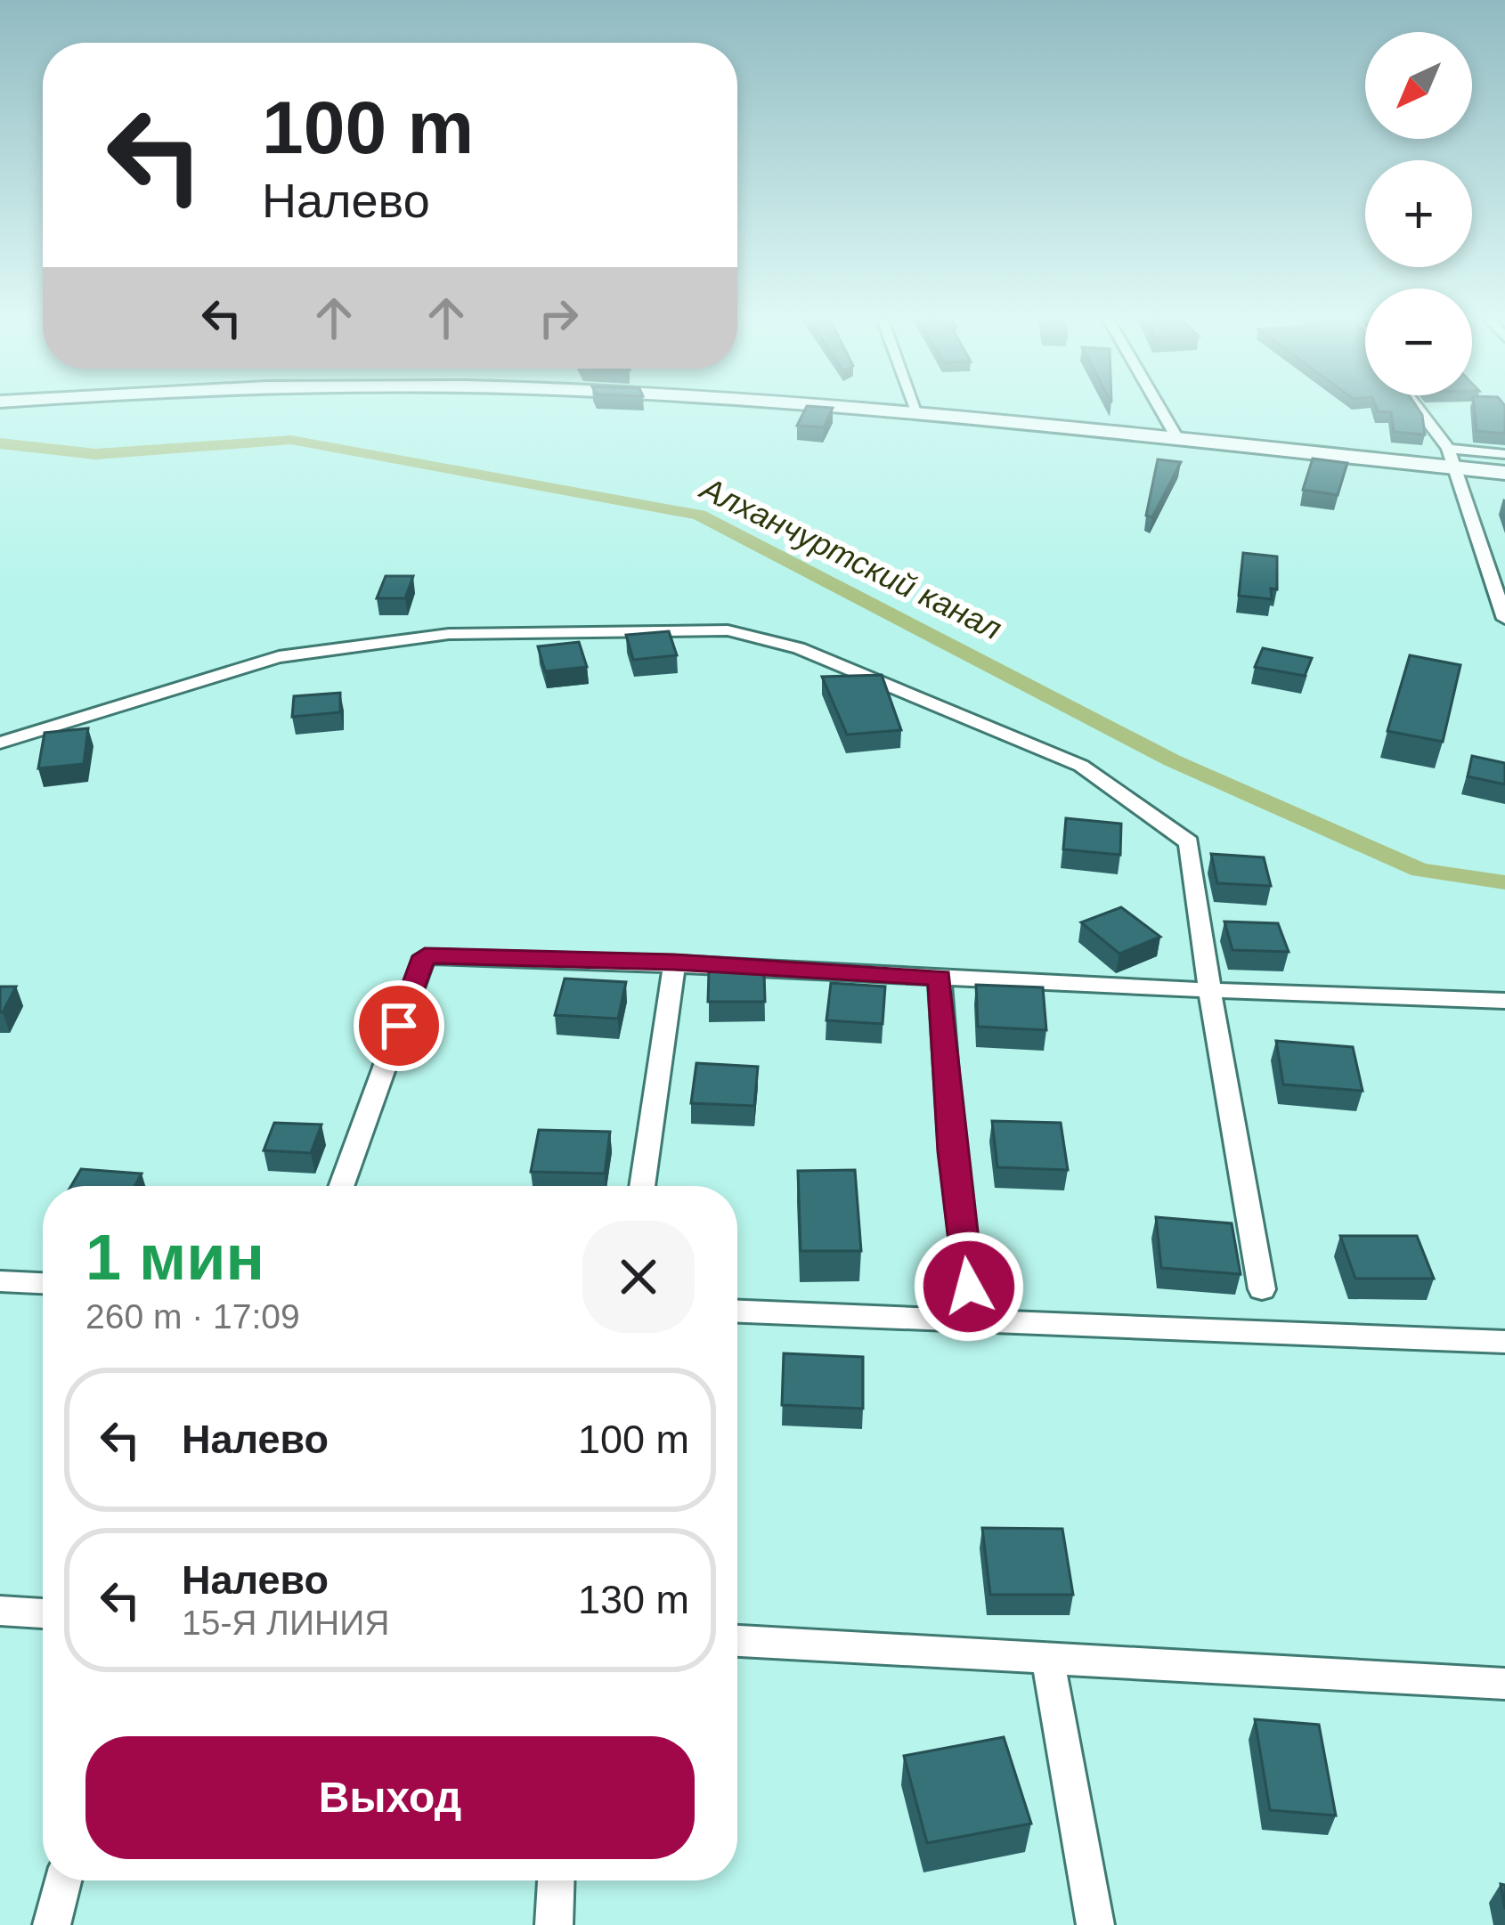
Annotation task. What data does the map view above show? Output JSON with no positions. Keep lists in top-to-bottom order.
{
  "water": ["Алханчуртский канал"],
  "north": "bottom left",
  "page": {
    "map_buttons": ["+", "−"],
    "turn": ["100 m", "Налево"],
    "heading": ["1 мин", "260 m · 17:09"],
    "list": [
      {
        "name": "Налево",
        "value": "100 m"
      },
      {
        "name": "Налево",
        "note": "15-Я ЛИНИЯ",
        "value": "130 m"
      }
    ],
    "buttons": "Выход"
  }
}
